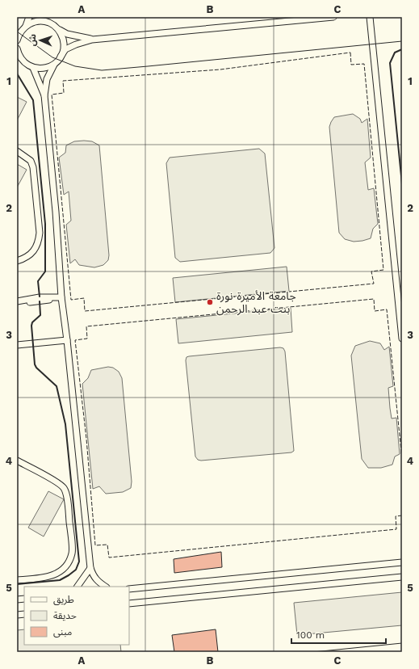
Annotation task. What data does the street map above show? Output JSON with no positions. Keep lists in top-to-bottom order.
{
  "places": ["جامعة الأميرة نورة بنت عبد الرحمن"],
  "legend": ["طريق", "حديقة", "مبنى"],
  "scale_bar": "100 m",
  "north": "left",
  "grid": {
    "columns": ["A", "B", "C"],
    "rows": [
      "1",
      "2",
      "3",
      "4",
      "5"
    ]
  }
}
